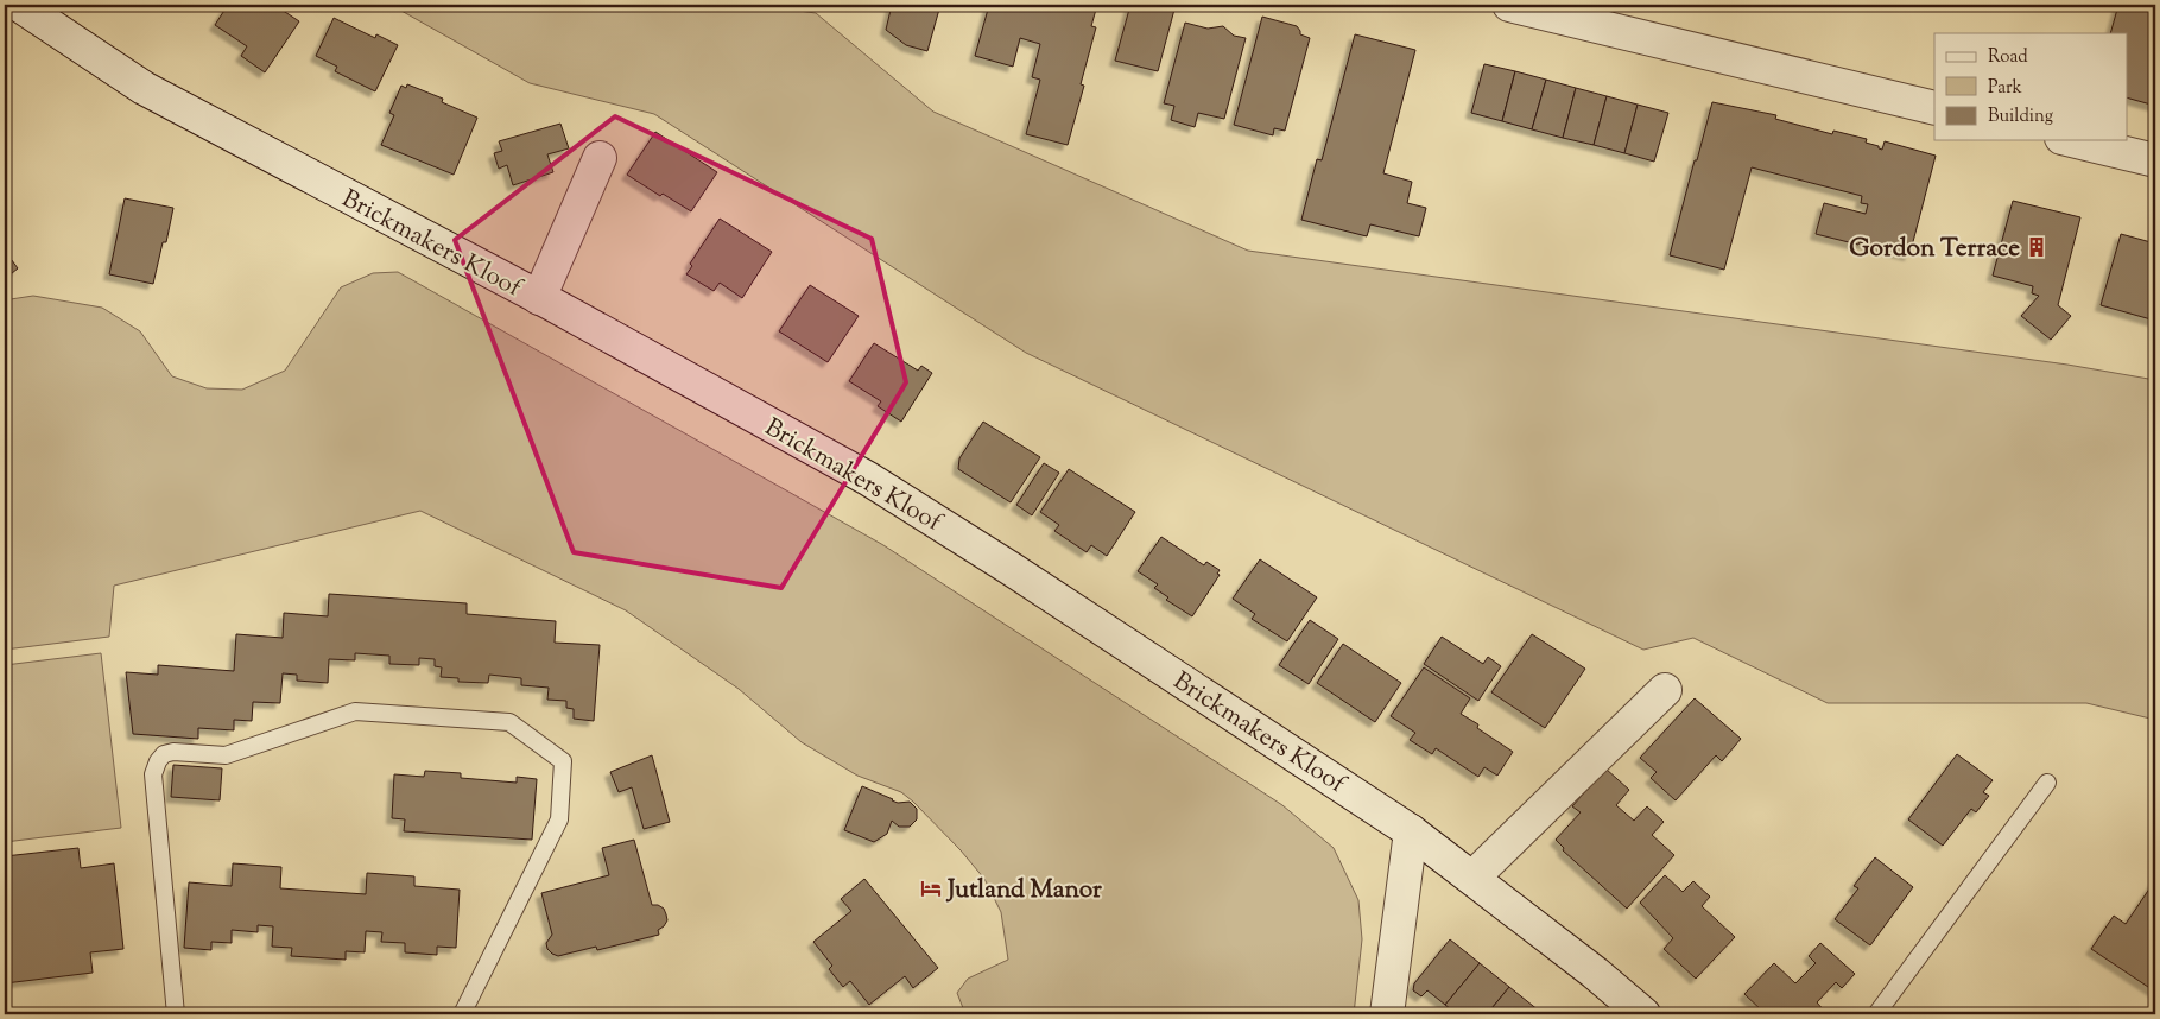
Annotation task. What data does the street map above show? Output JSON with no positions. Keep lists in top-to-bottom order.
{
  "streets": {
    "street": ["Brickmakers Kloof"]
  },
  "places": {
    "building": ["Gordon Terrace"],
    "hotel": ["Jutland Manor"]
  },
  "legend": ["Road", "Park", "Building"]
}
